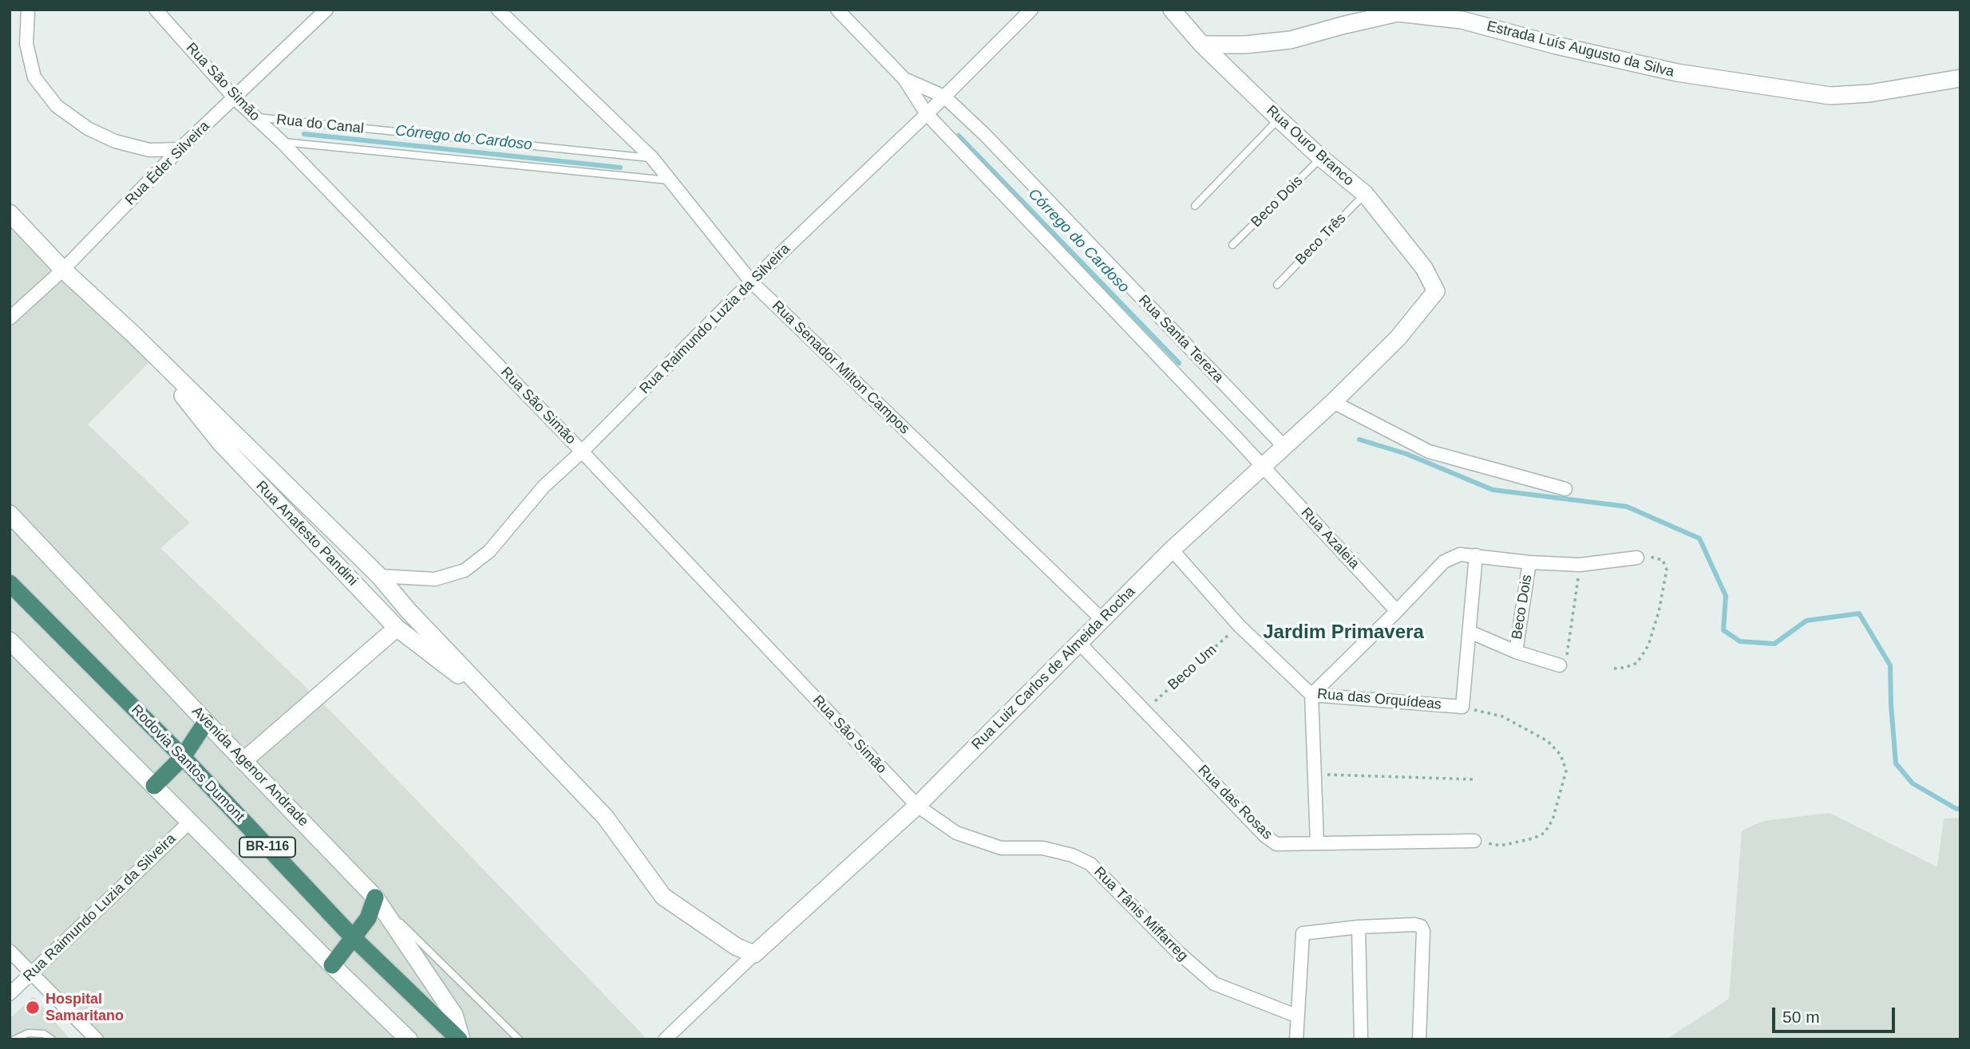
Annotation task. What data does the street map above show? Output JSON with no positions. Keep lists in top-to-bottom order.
{
  "streets": {
    "highway": ["Rodovia Santos Dumont", "BR-116"],
    "street": [
      "Estrada Luís Augusto da Silva",
      "Rua São Simão",
      "Rua Ouro Branco",
      "Rua Éder Silveira",
      "Beco Dois",
      "Rua Raimundo Luzia da Silveira",
      "Rua Santa Tereza",
      "Rua Senador Milton Campos",
      "Rua Anafesto Pandini",
      "Rua Azaleia",
      "Rua Luiz Carlos de Almeida Rocha",
      "Rua das Orquídeas",
      "Avenida Agenor Andrade",
      "Rua das Rosas",
      "Rua Tânis Miffarreg"
    ],
    "lane": ["Rua do Canal", "Beco Três"],
    "path": ["Beco Um"]
  },
  "crossings": [
    ["Estrada Luís Augusto da Silva", "Rua Ouro Branco"],
    ["Rua São Simão", "Rua do Canal"],
    ["Rua São Simão", "Rua Éder Silveira"],
    ["Rua São Simão", "Rua Raimundo Luzia da Silveira"],
    ["Rua São Simão", "Rua Luiz Carlos de Almeida Rocha"],
    ["Rua São Simão", "Rua Tânis Miffarreg"],
    ["Rua do Canal", "Rua Senador Milton Campos"],
    ["Rua Ouro Branco", "Beco Dois"],
    ["Rua Ouro Branco", "Beco Três"],
    ["Rua Ouro Branco", "Rua Luiz Carlos de Almeida Rocha"],
    ["Rua Éder Silveira", "Rua Anafesto Pandini"],
    ["Rua Raimundo Luzia da Silveira", "Rua Santa Tereza"],
    ["Rua Raimundo Luzia da Silveira", "Rua Senador Milton Campos"],
    ["Rua Raimundo Luzia da Silveira", "Rua Anafesto Pandini"],
    ["Rua Santa Tereza", "Rua Azaleia"],
    ["Rua Santa Tereza", "Rua Luiz Carlos de Almeida Rocha"],
    ["Rua Senador Milton Campos", "Rua Luiz Carlos de Almeida Rocha"],
    ["Rua Anafesto Pandini", "Rua Luiz Carlos de Almeida Rocha"],
    ["Rua Azaleia", "Rua Luiz Carlos de Almeida Rocha"],
    ["Beco Um", "Rua das Orquídeas"],
    ["Beco Um", "Rua das Rosas"],
    ["Rua Luiz Carlos de Almeida Rocha", "Rua das Orquídeas"],
    ["Rua Luiz Carlos de Almeida Rocha", "Rua das Rosas"],
    ["Rua Luiz Carlos de Almeida Rocha", "Rua Tânis Miffarreg"],
    ["Rodovia Santos Dumont", "Avenida Agenor Andrade"]
  ],
  "districts": ["Jardim Primavera"],
  "water": ["Córrego do Cardoso"],
  "places": ["Hospital Samaritano"],
  "scale_bar": "50 m"
}
